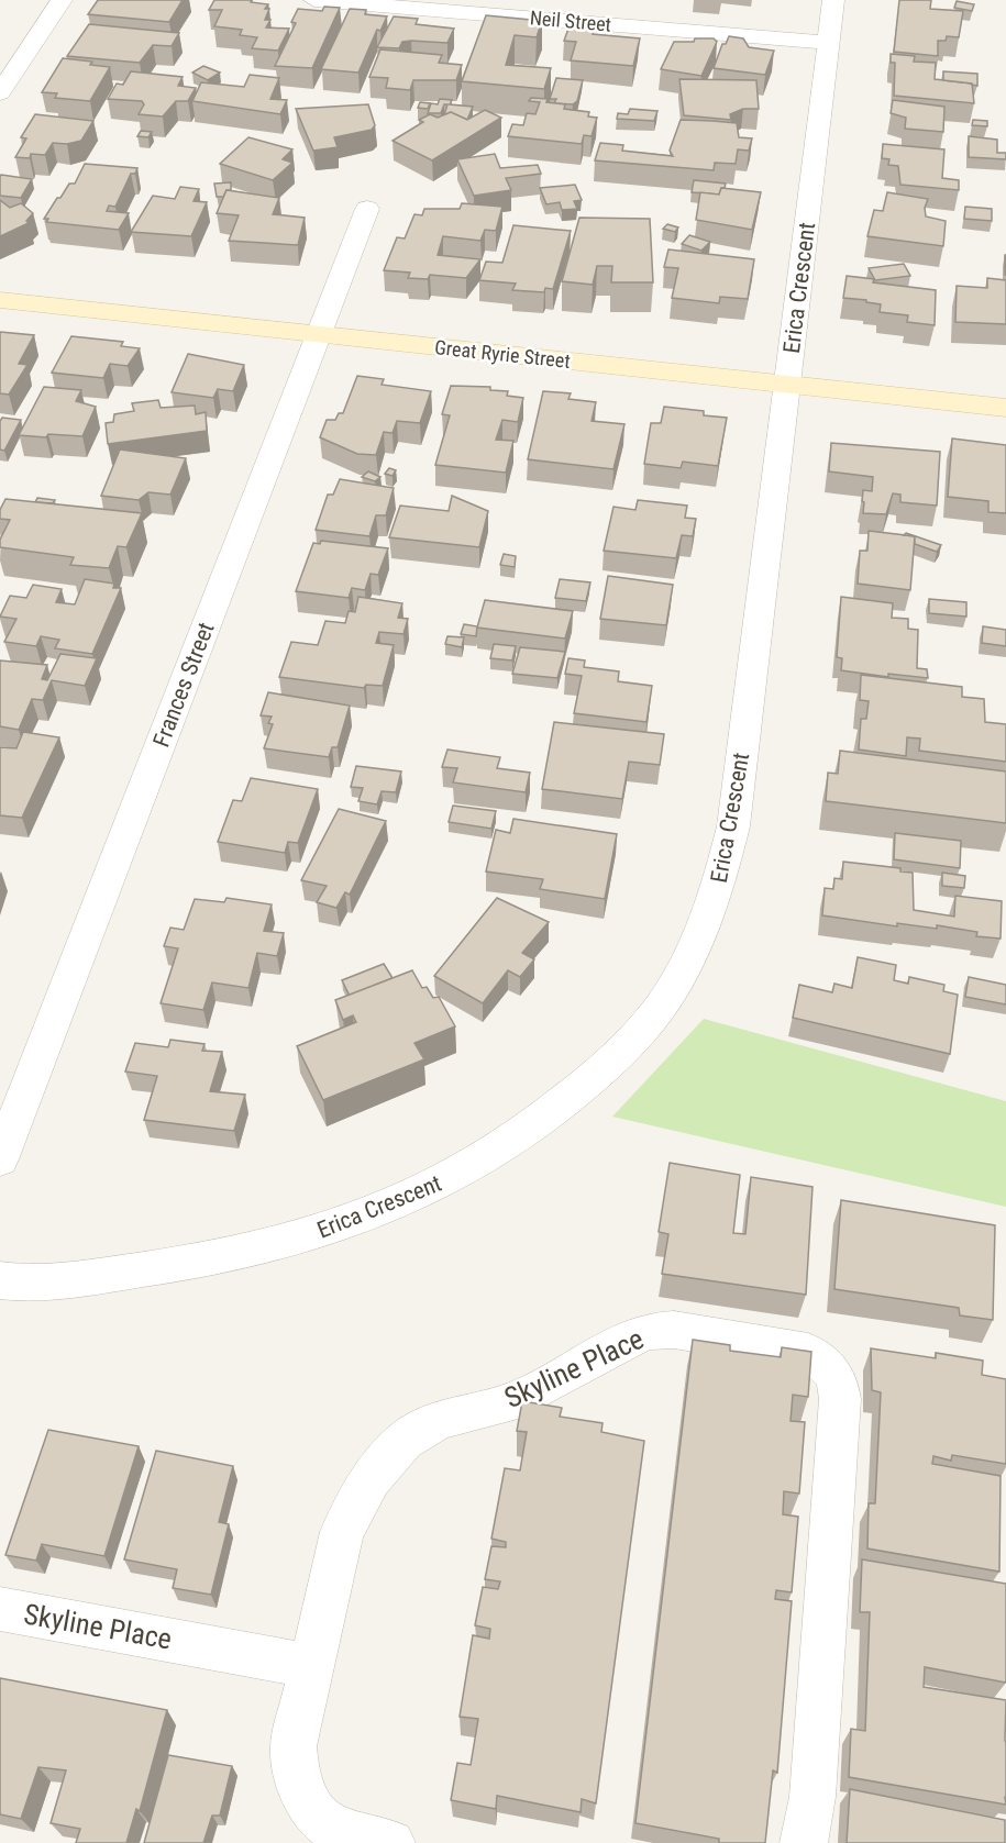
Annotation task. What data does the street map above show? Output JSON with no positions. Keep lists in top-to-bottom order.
{
  "streets": {
    "main road": ["Great Ryrie Street"],
    "street": [
      "Neil Street",
      "Erica Crescent",
      "Frances Street",
      "Skyline Place"
    ]
  },
  "crossings": [
    ["Neil Street", "Erica Crescent"],
    ["Erica Crescent", "Great Ryrie Street"],
    ["Great Ryrie Street", "Frances Street"]
  ]
}
